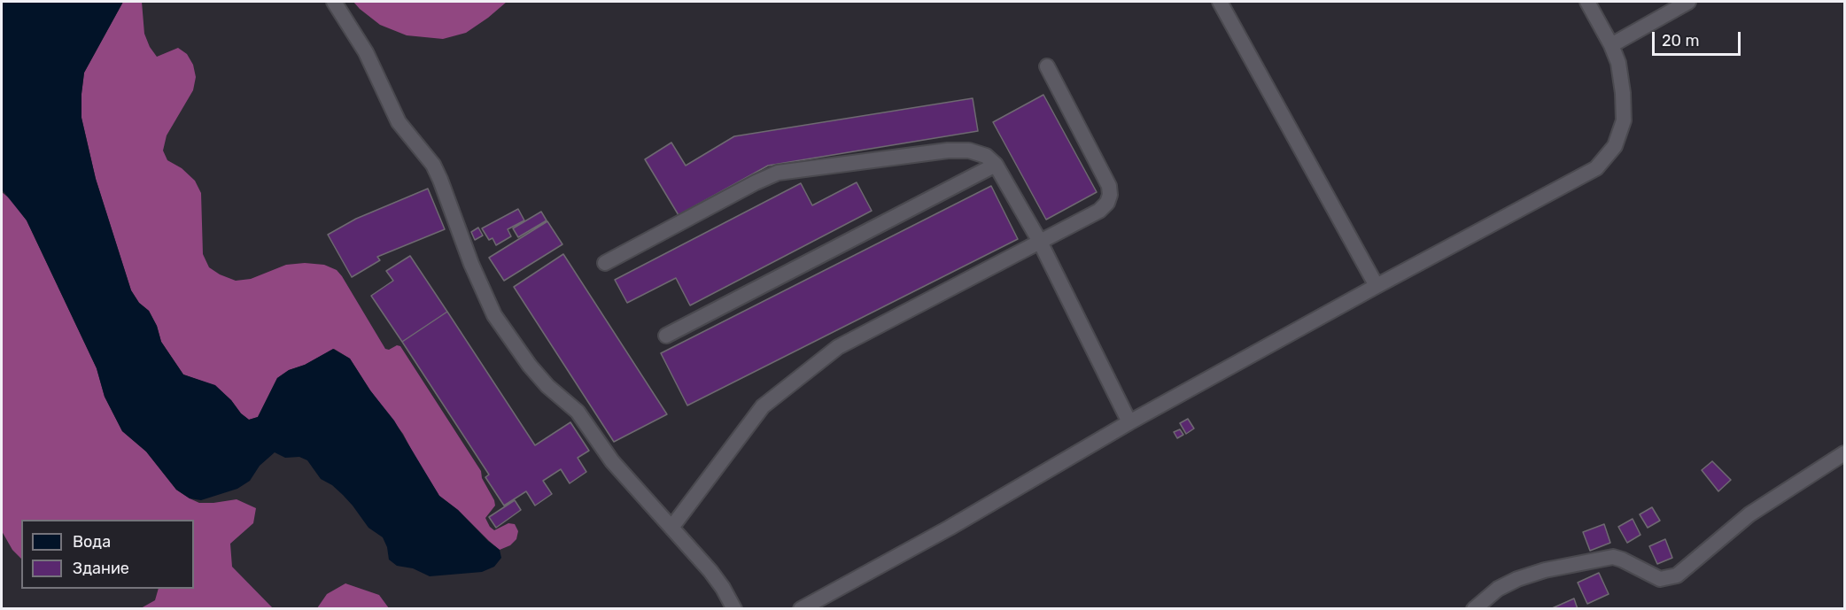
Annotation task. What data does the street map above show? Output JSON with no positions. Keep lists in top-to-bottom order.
{
  "legend": ["Вода", "Здание"],
  "scale_bar": "20 m"
}
